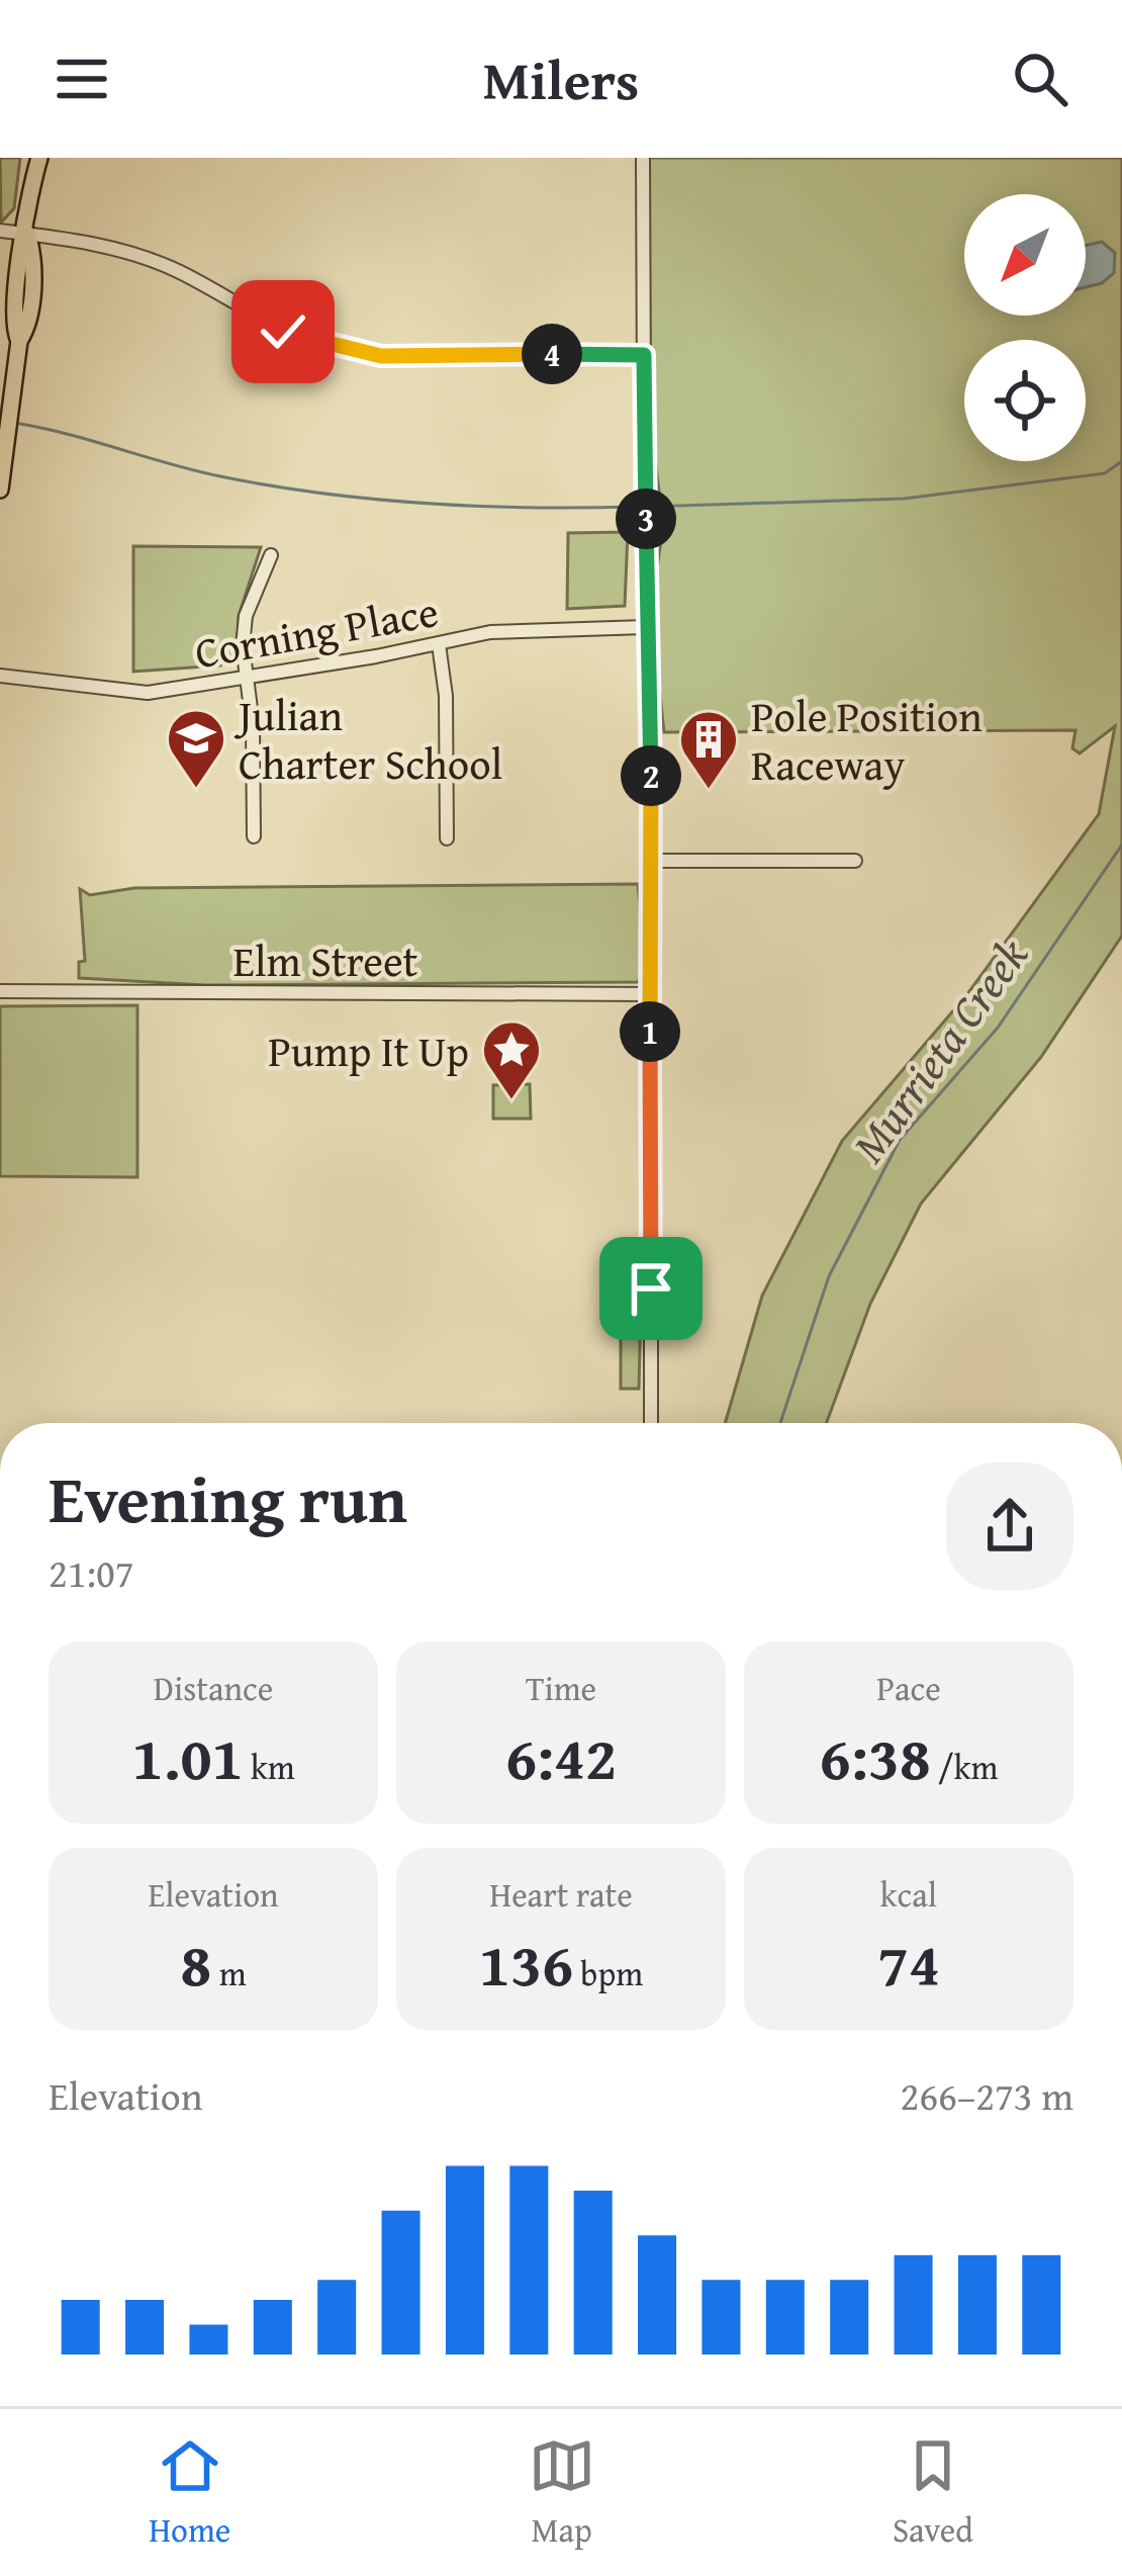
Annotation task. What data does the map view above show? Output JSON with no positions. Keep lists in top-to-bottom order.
{
  "streets": {
    "street": ["Corning Place", "Elm Street"]
  },
  "water": ["Murrieta Creek"],
  "places": {
    "school or university": ["Julian Charter School"],
    "building": ["Pole Position Raceway"],
    "place": ["Pump It Up"]
  },
  "north": "bottom left",
  "page": {
    "header": "Milers",
    "pins": [
      "4",
      "3",
      "2",
      "1"
    ],
    "heading": ["Evening run", "21:07"],
    "stats": [
      ["Distance", "1.01 km"],
      ["Time", "6:42"],
      ["Pace", "6:38 /km"],
      ["Elevation", "8 m"],
      ["Heart rate", "136 bpm"],
      ["kcal", "74"]
    ],
    "chart": ["Elevation", "266–273 m"],
    "tabs": ["Home", "Map", "Saved"]
  }
}
